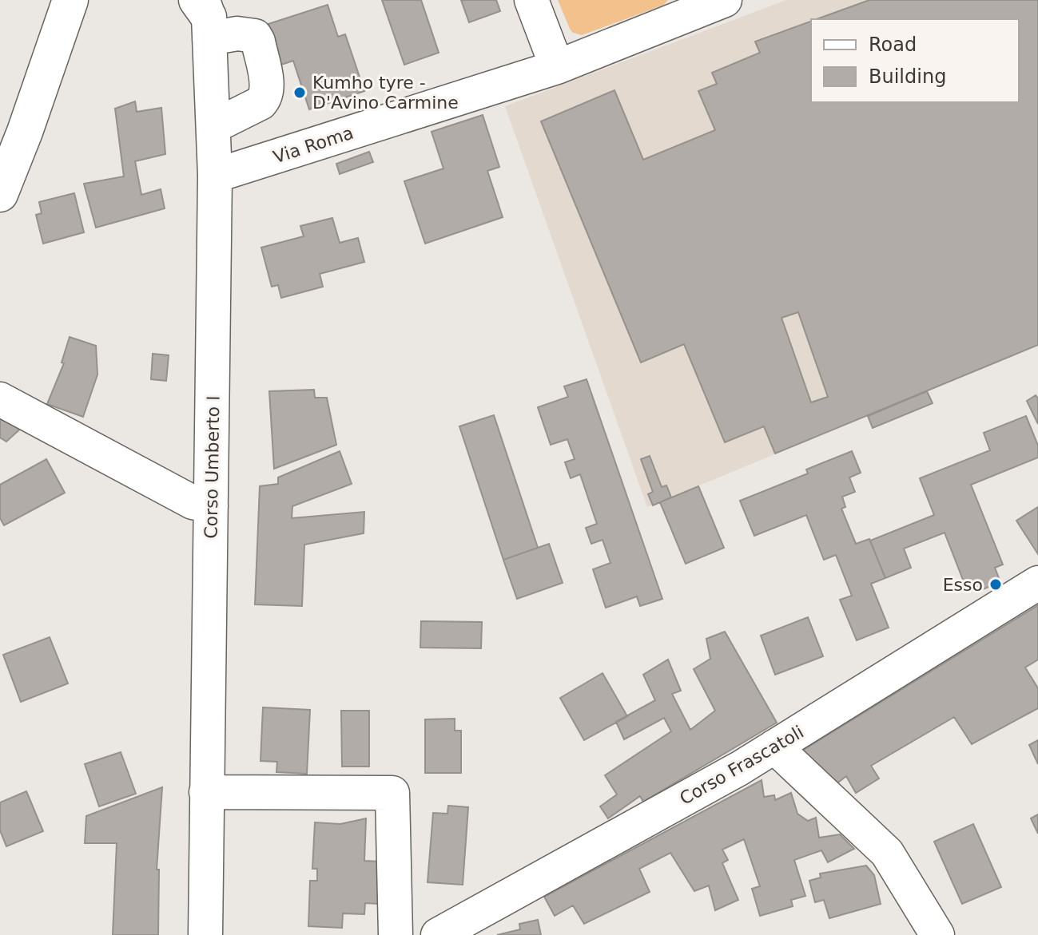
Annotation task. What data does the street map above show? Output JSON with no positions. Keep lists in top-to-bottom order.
{
  "streets": {
    "street": ["Via Roma", "Corso Umberto I", "Corso Frascatoli"]
  },
  "crossings": [
    ["Via Roma", "Corso Umberto I"]
  ],
  "places": ["Kumho tyre - D'Avino Carmine", "Esso"],
  "legend": ["Road", "Building"]
}
